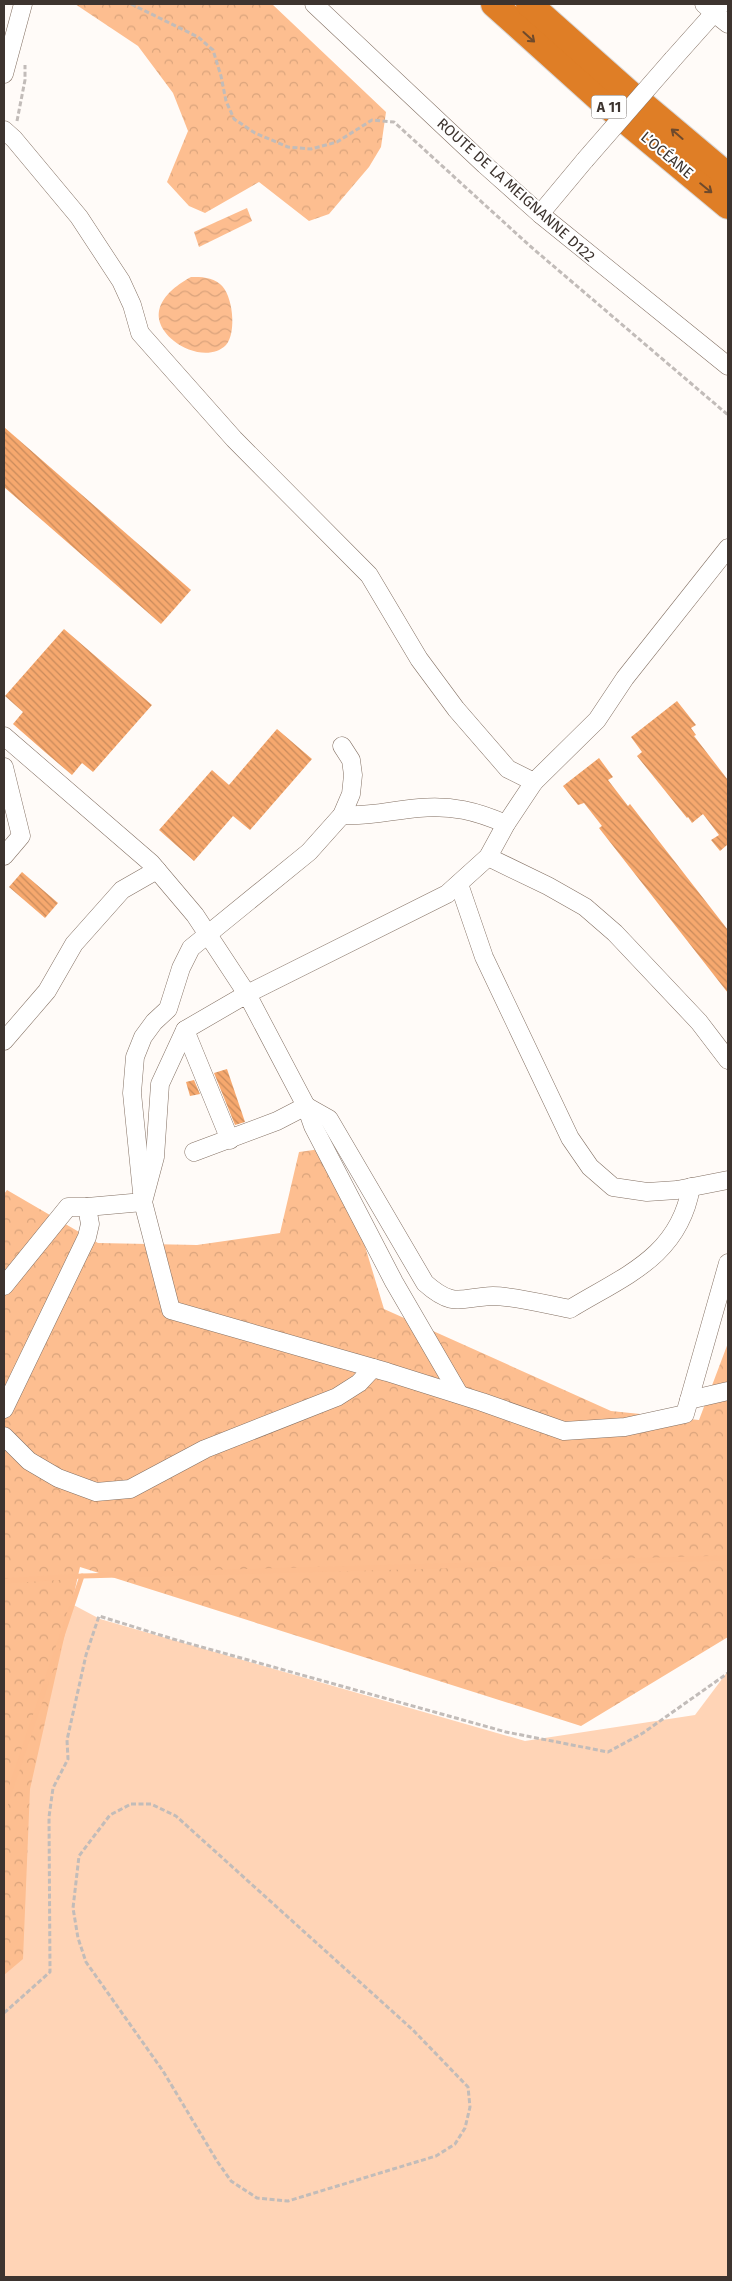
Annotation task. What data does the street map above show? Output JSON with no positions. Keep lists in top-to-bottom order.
{
  "streets": {
    "highway": ["A 11", "L’OCÉANE"],
    "street": ["ROUTE DE LA MEIGNANNE D122"]
  }
}
